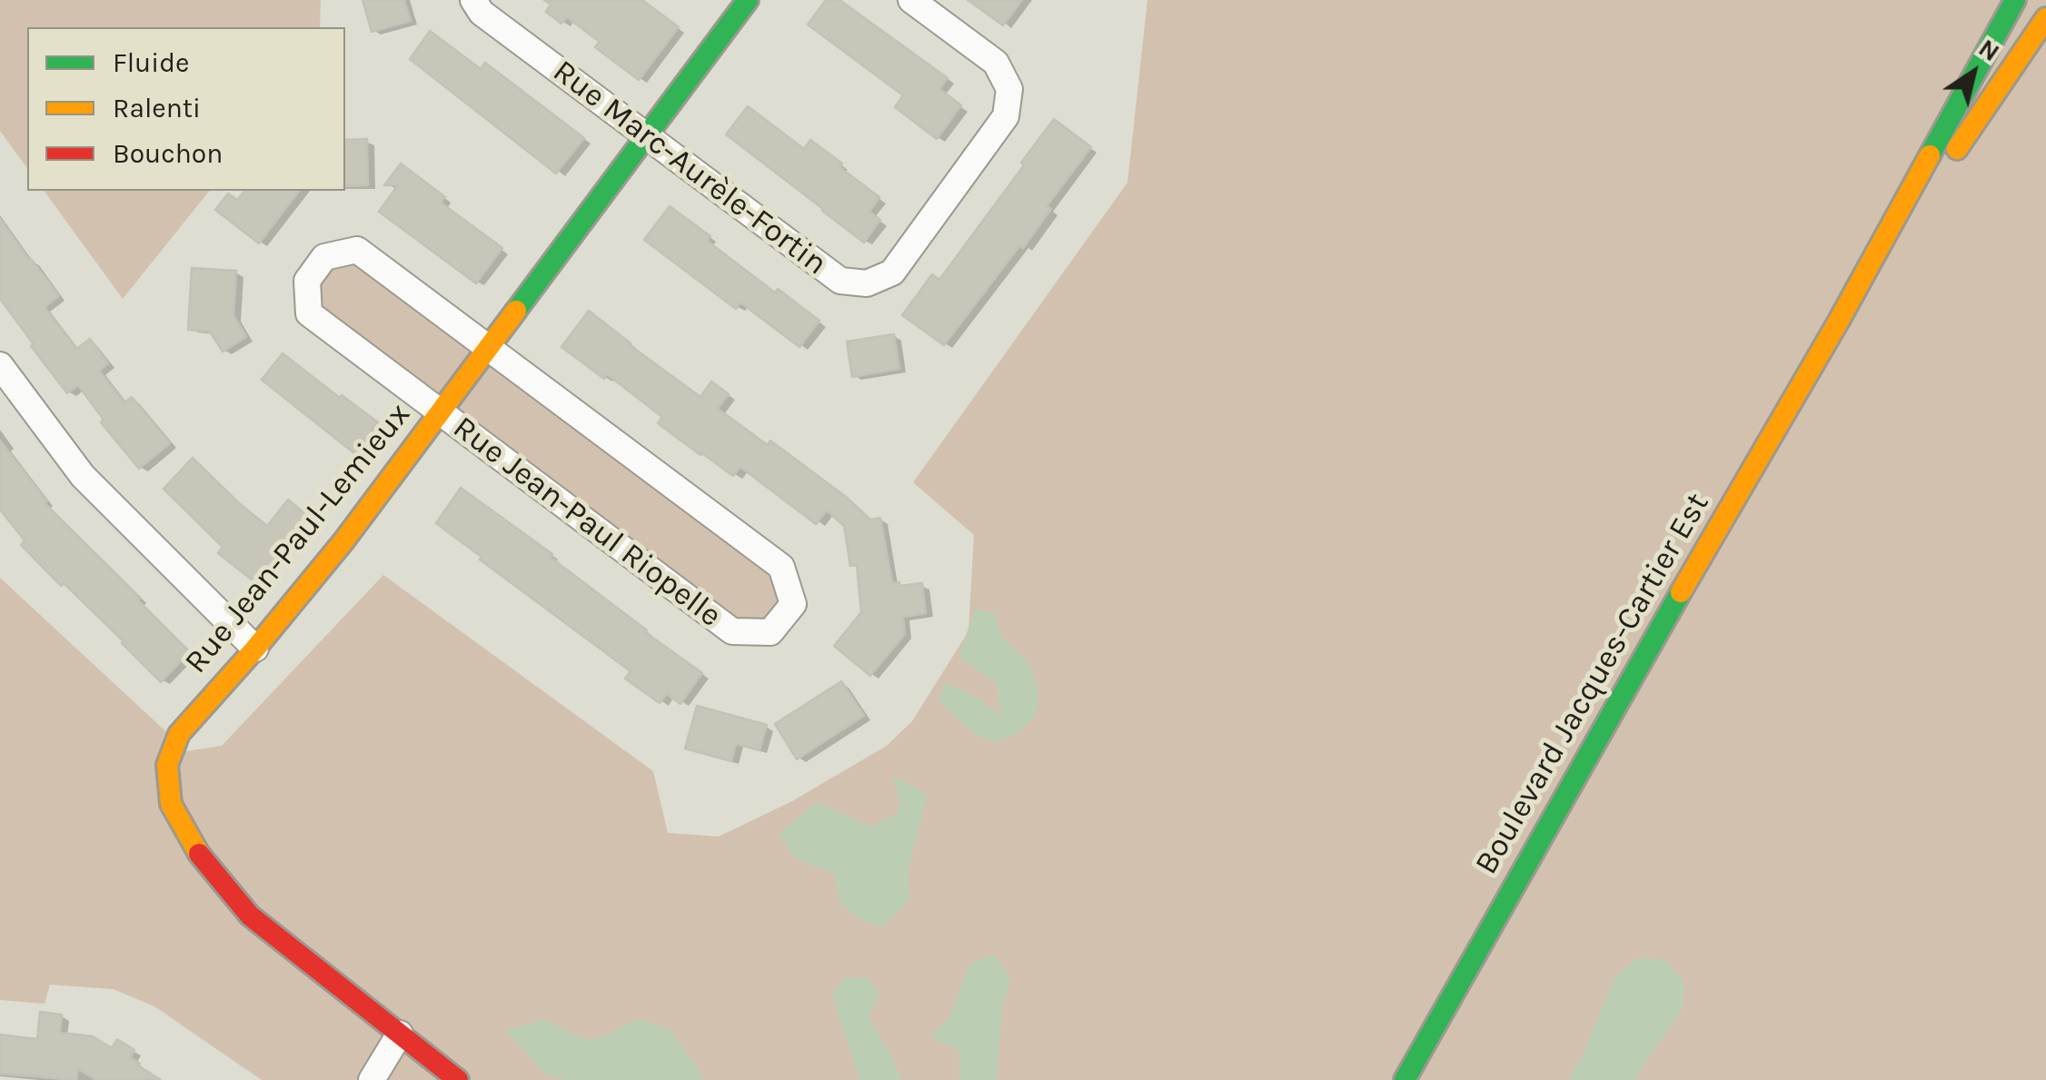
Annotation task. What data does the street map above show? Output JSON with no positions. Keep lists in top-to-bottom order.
{
  "streets": {
    "main road": ["Rue Jean-Paul-Lemieux", "Boulevard Jacques-Cartier Est"],
    "street": ["Rue Marc-Aurèle-Fortin", "Rue Jean-Paul Riopelle"]
  },
  "crossings": [
    ["Rue Marc-Aurèle-Fortin", "Rue Jean-Paul-Lemieux"],
    ["Rue Jean-Paul Riopelle", "Rue Jean-Paul-Lemieux"]
  ],
  "legend": ["Fluide", "Ralenti", "Bouchon"],
  "north": "top right"
}
